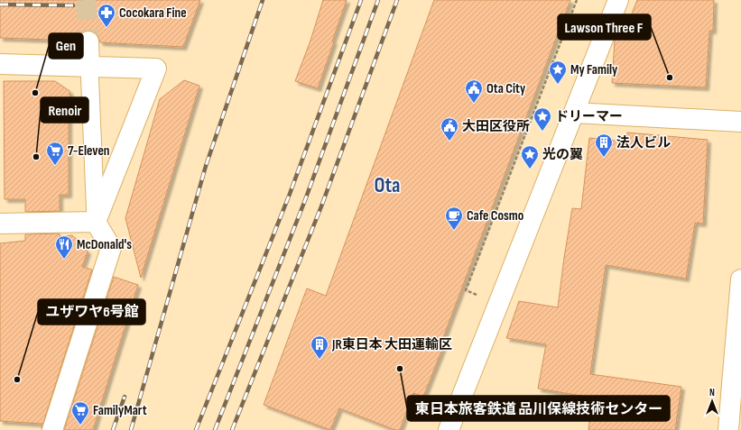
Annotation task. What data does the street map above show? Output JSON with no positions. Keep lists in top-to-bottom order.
{
  "districts": ["Ota"],
  "places": {
    "pharmacy": ["Cocokara Fine"],
    "other": [
      "Lawson Three F",
      "Gen",
      "Renoir",
      "東日本旅客鉄道 品川保線技術センター",
      "ユザワヤ6号館"
    ],
    "place": ["My Family", "ドリーマー", "光の翼"],
    "public building": ["Ota City", "大田区役所"],
    "building": ["法人ビル", "JR東日本 大田運輸区"],
    "supermarket": ["7-Eleven", "FamilyMart"],
    "cafe": ["Cafe Cosmo"],
    "restaurant": ["McDonald's"]
  },
  "north": "top"
}
